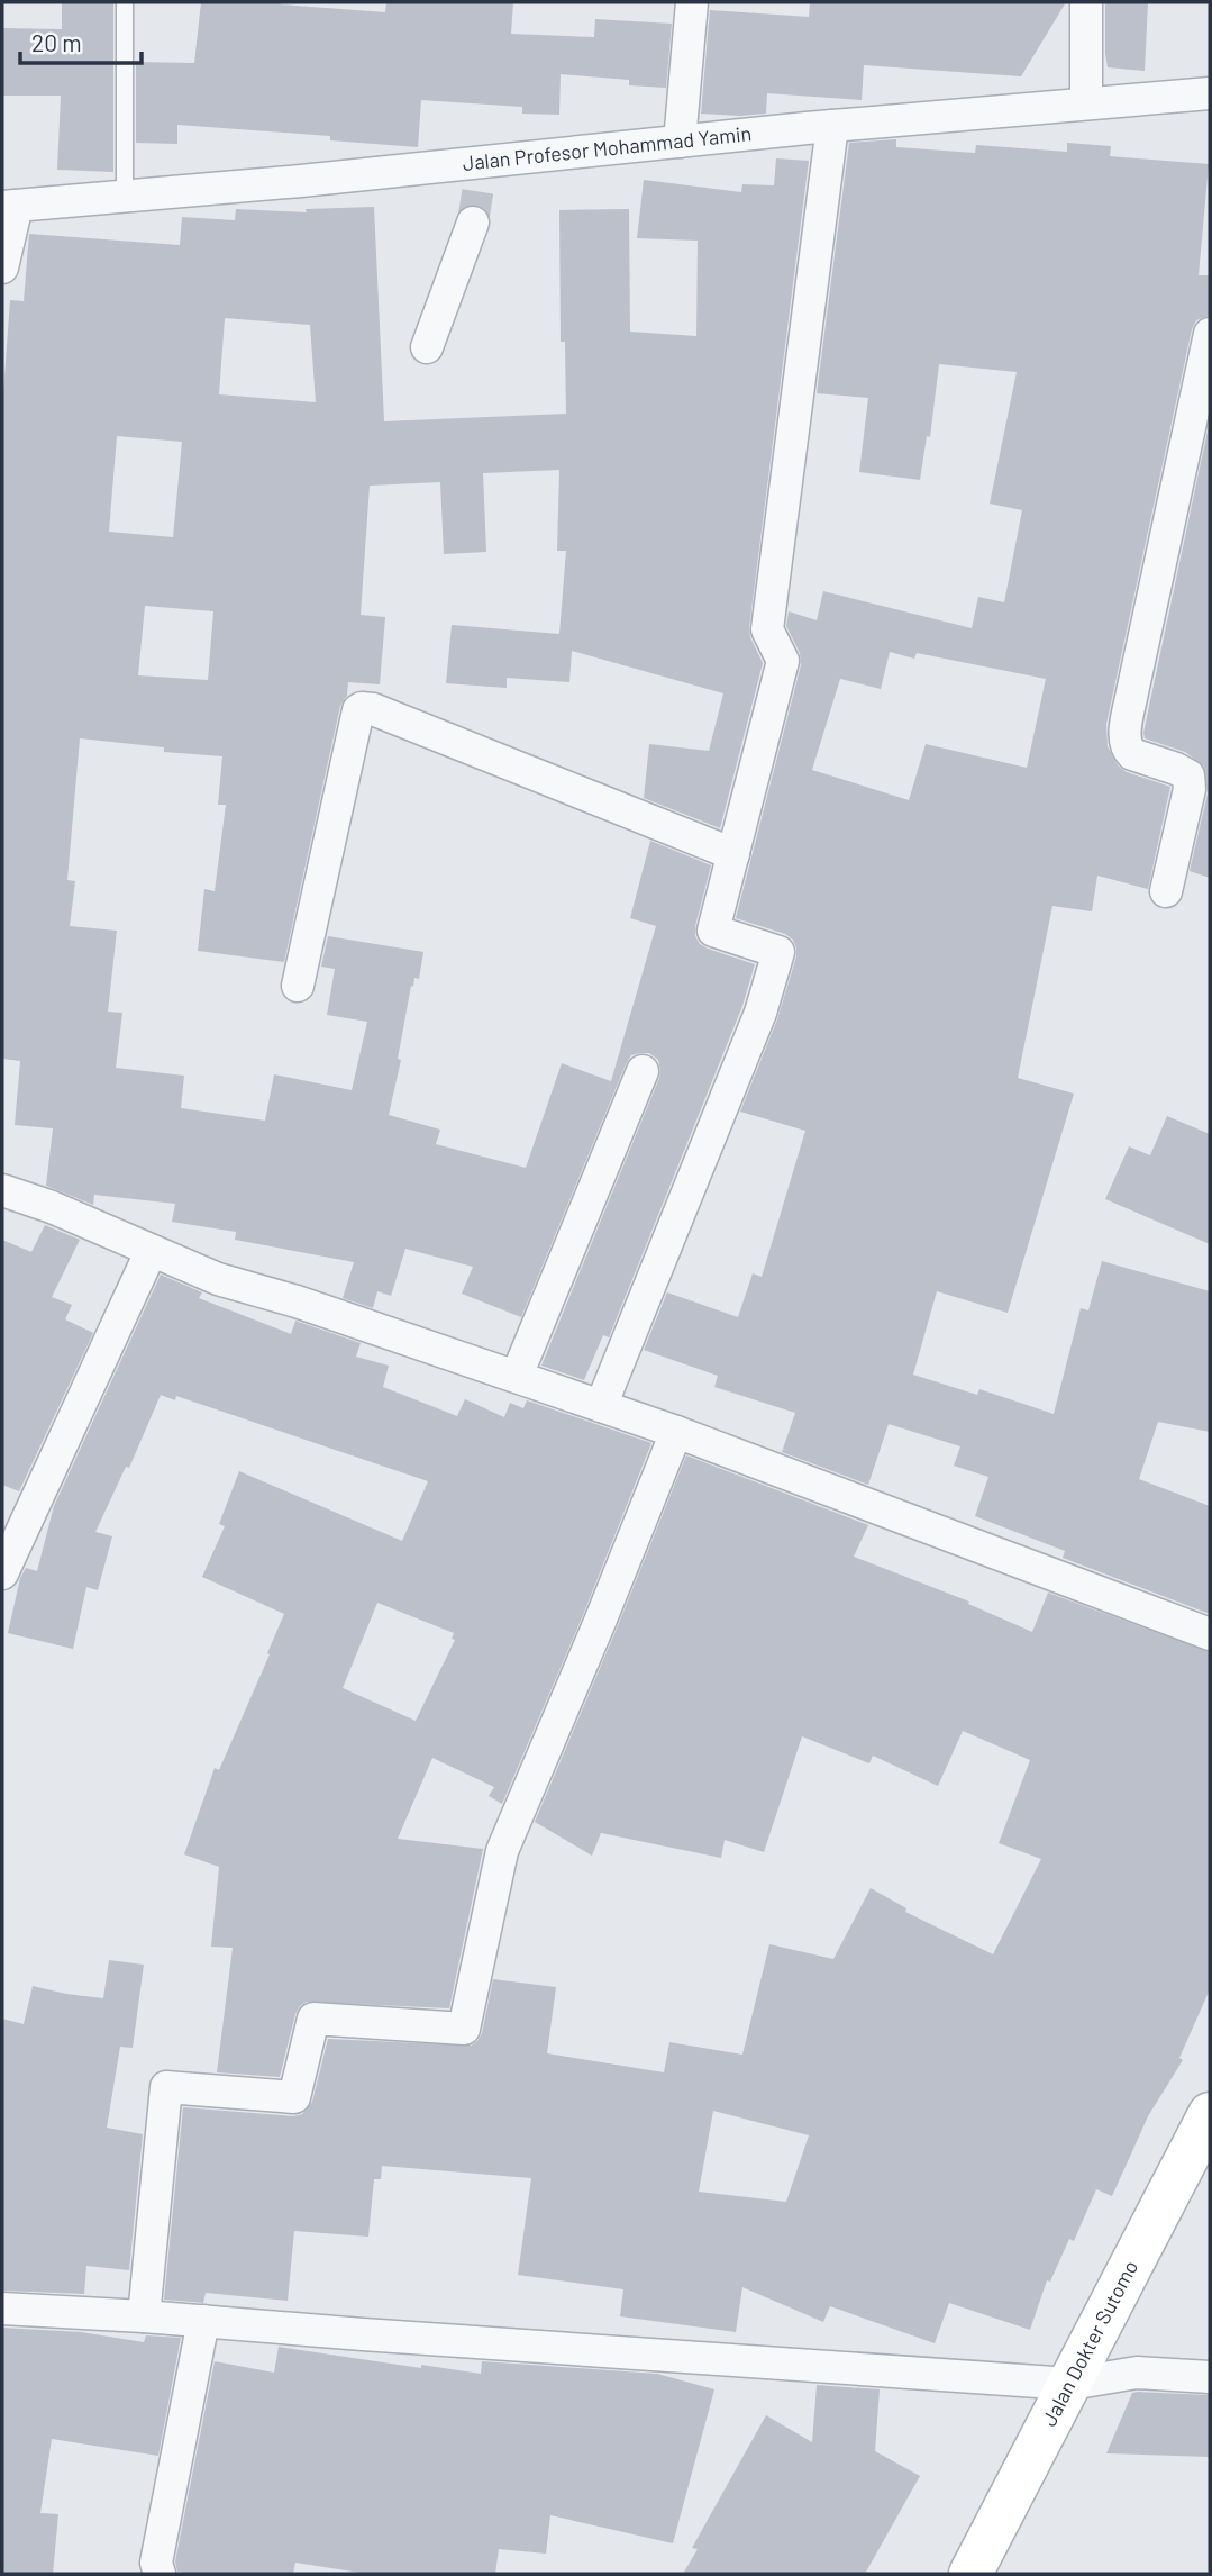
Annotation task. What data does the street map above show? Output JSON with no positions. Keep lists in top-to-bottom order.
{
  "streets": {
    "main road": ["Jalan Dokter Sutomo"],
    "street": ["Jalan Profesor Mohammad Yamin"]
  },
  "scale_bar": "20 m"
}
